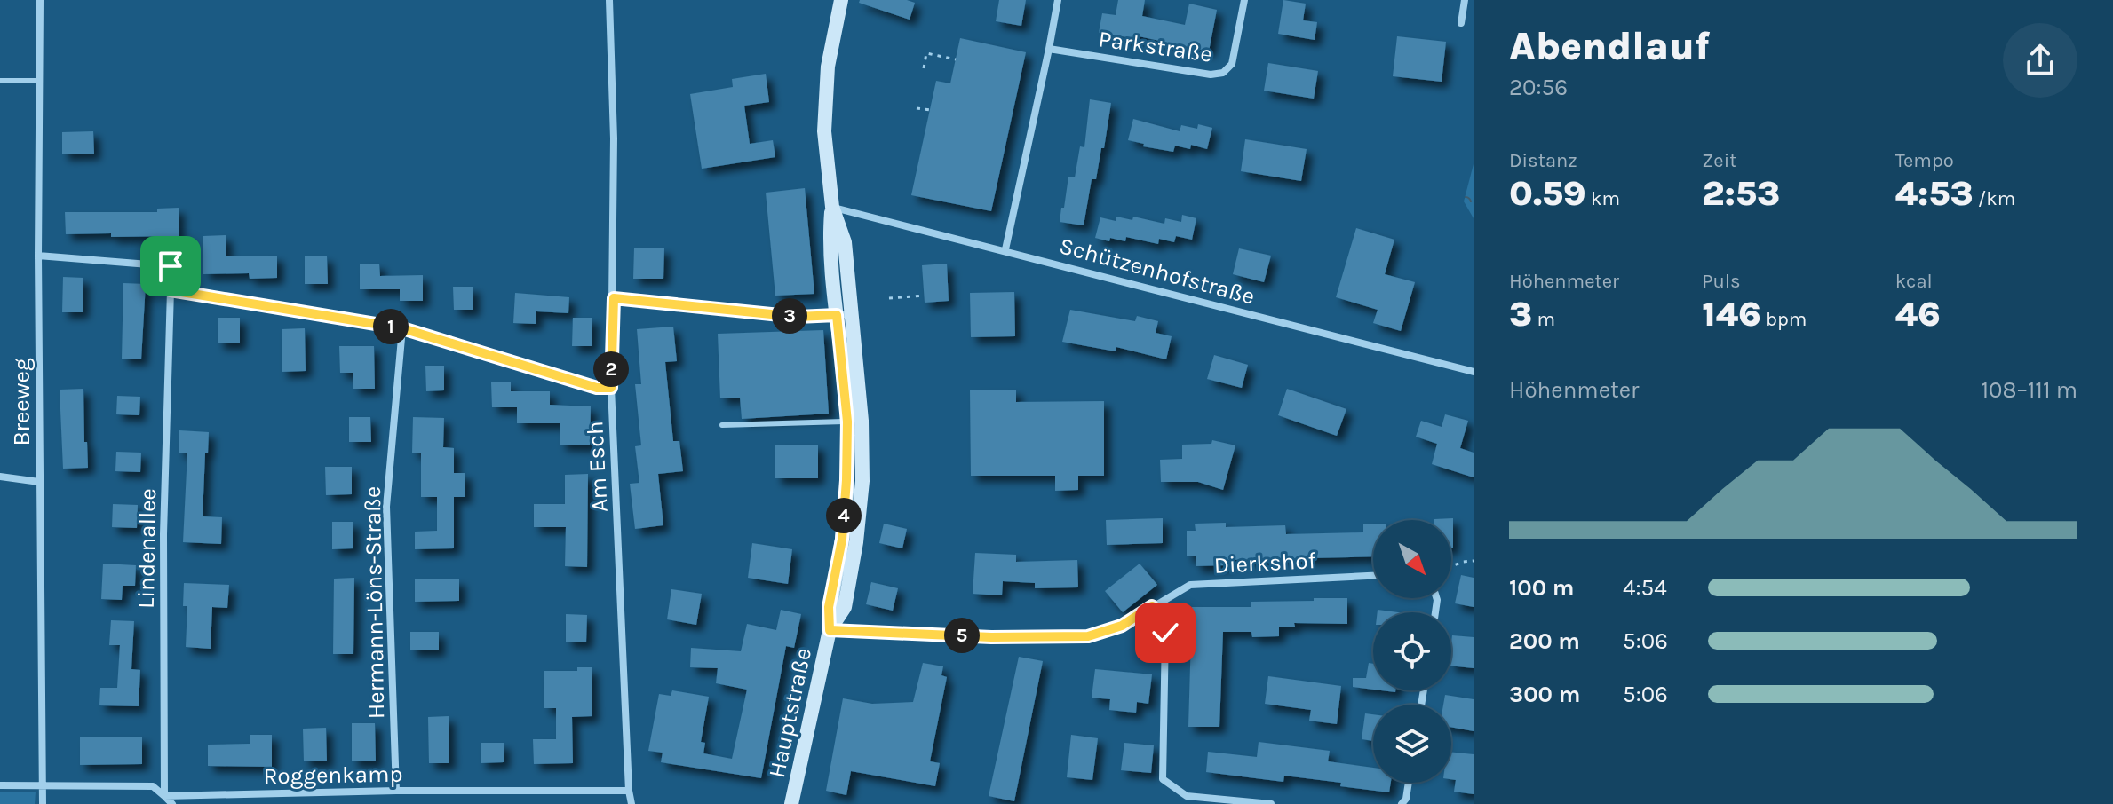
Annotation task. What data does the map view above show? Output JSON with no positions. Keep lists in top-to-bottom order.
{
  "streets": {
    "main road": ["Hauptstraße"],
    "street": [
      "Parkstraße",
      "Schützenhofstraße",
      "Breeweg",
      "Am Esch",
      "Lindenallee",
      "Dierkshof",
      "Hermann-Löns-Straße",
      "Roggenkamp"
    ]
  },
  "crossings": [
    ["Schützenhofstraße", "Hauptstraße"],
    ["Breeweg", "Roggenkamp"],
    ["Am Esch", "Roggenkamp"],
    ["Lindenallee", "Roggenkamp"],
    ["Dierkshof", "Hauptstraße"],
    ["Hermann-Löns-Straße", "Roggenkamp"]
  ],
  "north": "bottom right",
  "page": {
    "heading": ["Abendlauf", "20:56"],
    "stats": [
      ["Distanz", "0.59 km"],
      ["Zeit", "2:53"],
      ["Tempo", "4:53 /km"],
      ["Höhenmeter", "3 m"],
      ["Puls", "146 bpm"],
      ["kcal", "46"]
    ],
    "pins": [
      "3",
      "1",
      "2",
      "4",
      "5"
    ],
    "chart": ["Höhenmeter", "108–111 m"],
    "list": [
      {
        "name": "100 m",
        "note": "4:54"
      },
      {
        "name": "200 m",
        "note": "5:06"
      },
      {
        "name": "300 m",
        "note": "5:06"
      }
    ]
  }
}
